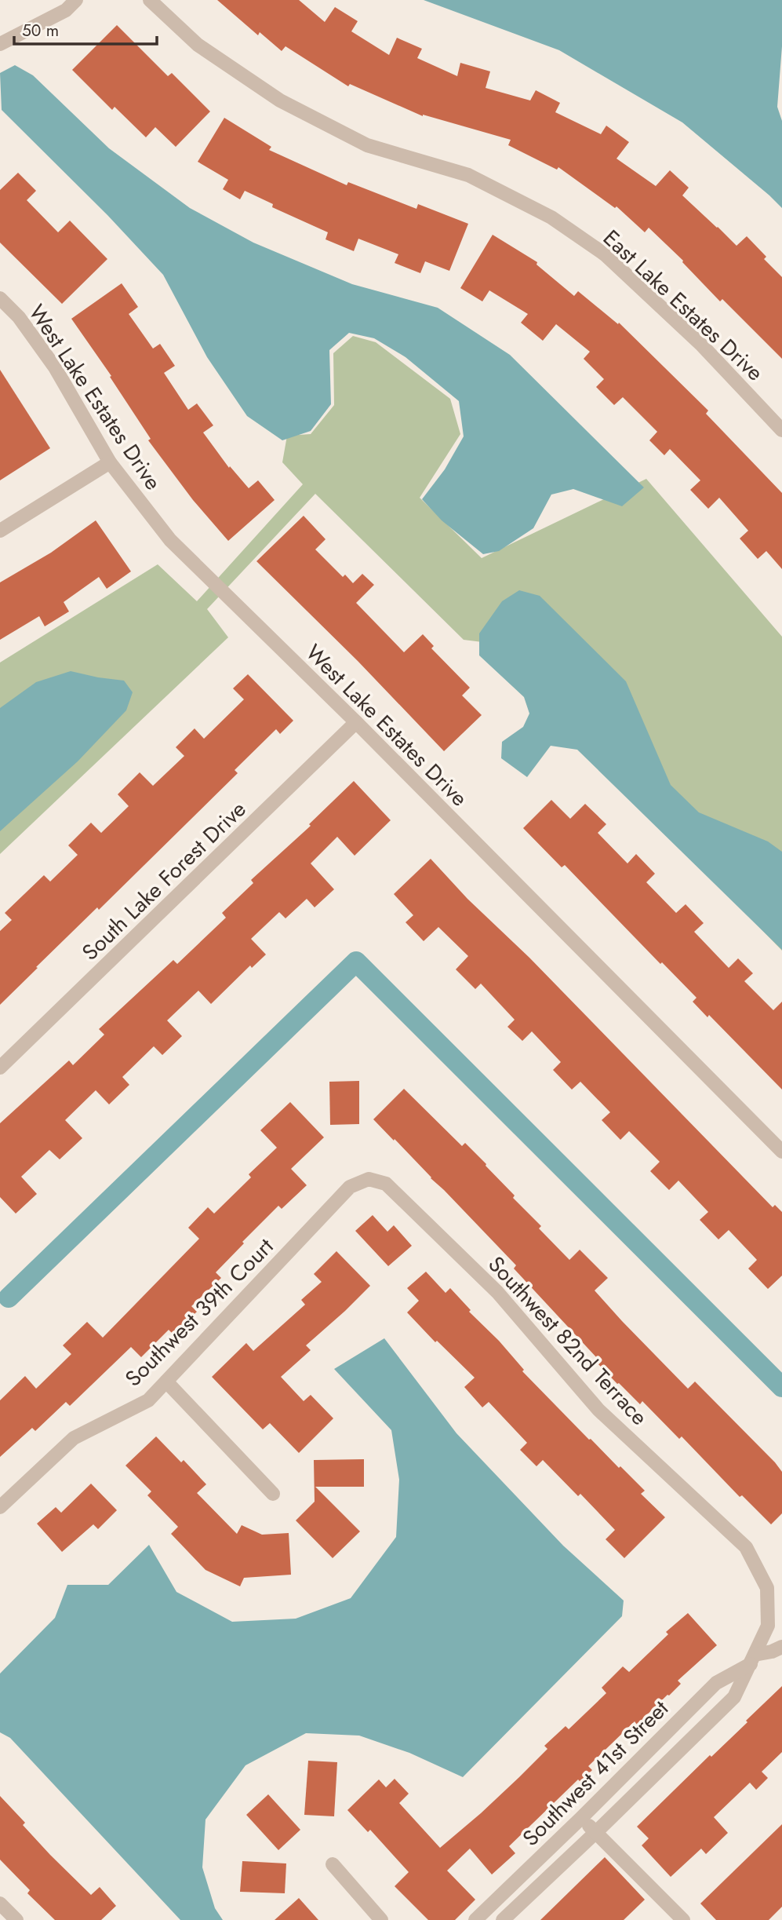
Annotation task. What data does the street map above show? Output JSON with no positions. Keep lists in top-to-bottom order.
{
  "streets": {
    "street": [
      "East Lake Estates Drive",
      "West Lake Estates Drive",
      "South Lake Forest Drive",
      "Southwest 39th Court",
      "Southwest 82nd Terrace",
      "Southwest 41st Street"
    ]
  },
  "crossings": [
    ["West Lake Estates Drive", "South Lake Forest Drive"],
    ["Southwest 39th Court", "Southwest 82nd Terrace"],
    ["Southwest 82nd Terrace", "Southwest 41st Street"]
  ],
  "scale_bar": "50 m"
}
